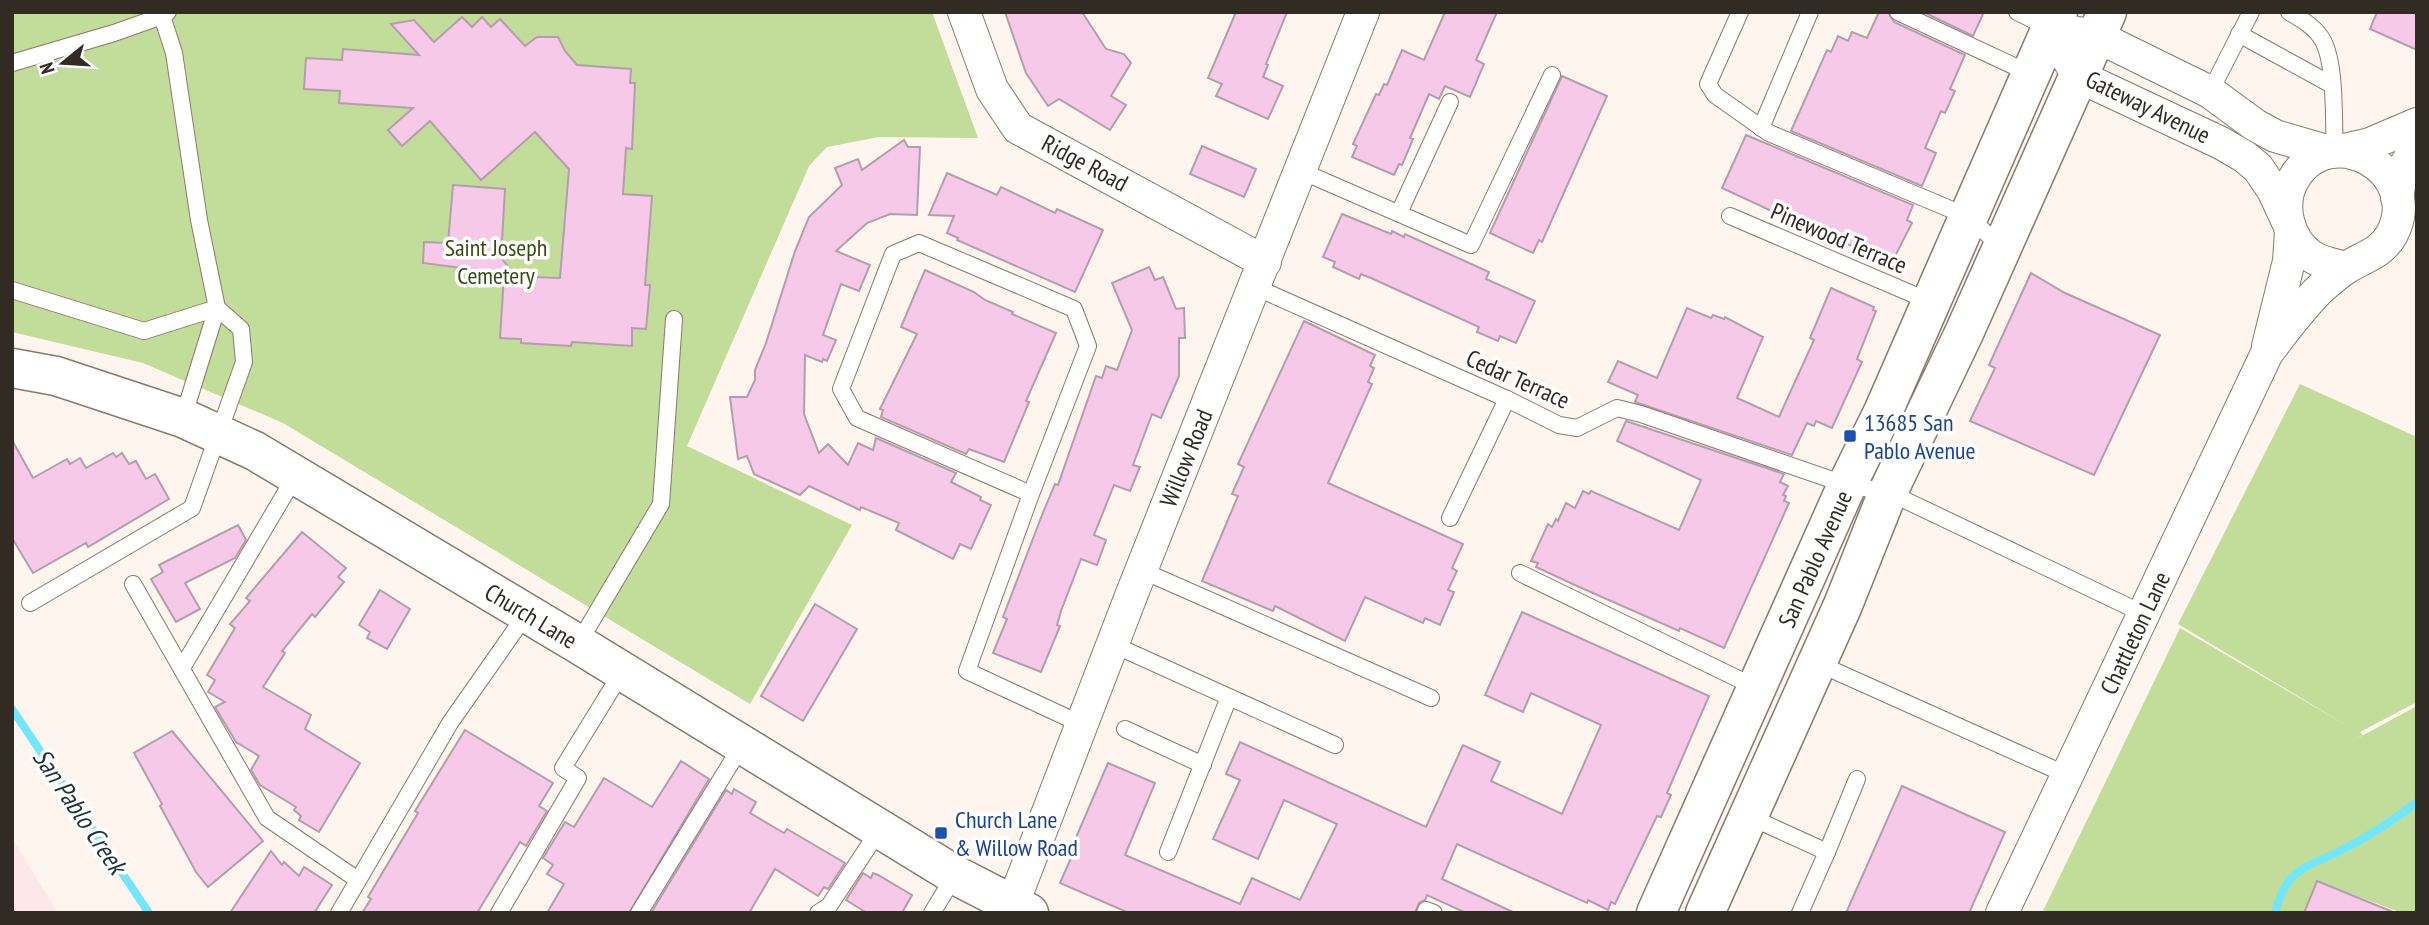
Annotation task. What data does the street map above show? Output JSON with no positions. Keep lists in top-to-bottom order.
{
  "streets": {
    "main road": ["San Pablo Avenue", "Church Lane"],
    "street": [
      "Gateway Avenue",
      "Ridge Road",
      "Willow Road",
      "Chattleton Lane"
    ],
    "lane": ["Pinewood Terrace", "Cedar Terrace"]
  },
  "crossings": [
    ["Gateway Avenue", "San Pablo Avenue"],
    ["Gateway Avenue", "Chattleton Lane"],
    ["Ridge Road", "Cedar Terrace"],
    ["Ridge Road", "Willow Road"],
    ["Pinewood Terrace", "San Pablo Avenue"],
    ["Cedar Terrace", "Willow Road"],
    ["Cedar Terrace", "San Pablo Avenue"],
    ["Cedar Terrace", "Chattleton Lane"],
    ["Willow Road", "Church Lane"]
  ],
  "water": ["San Pablo Creek"],
  "parks": ["Saint Joseph Cemetery"],
  "places": {
    "transit": ["13685 San Pablo Avenue", "Church Lane & Willow Road"]
  },
  "north": "left"
}
